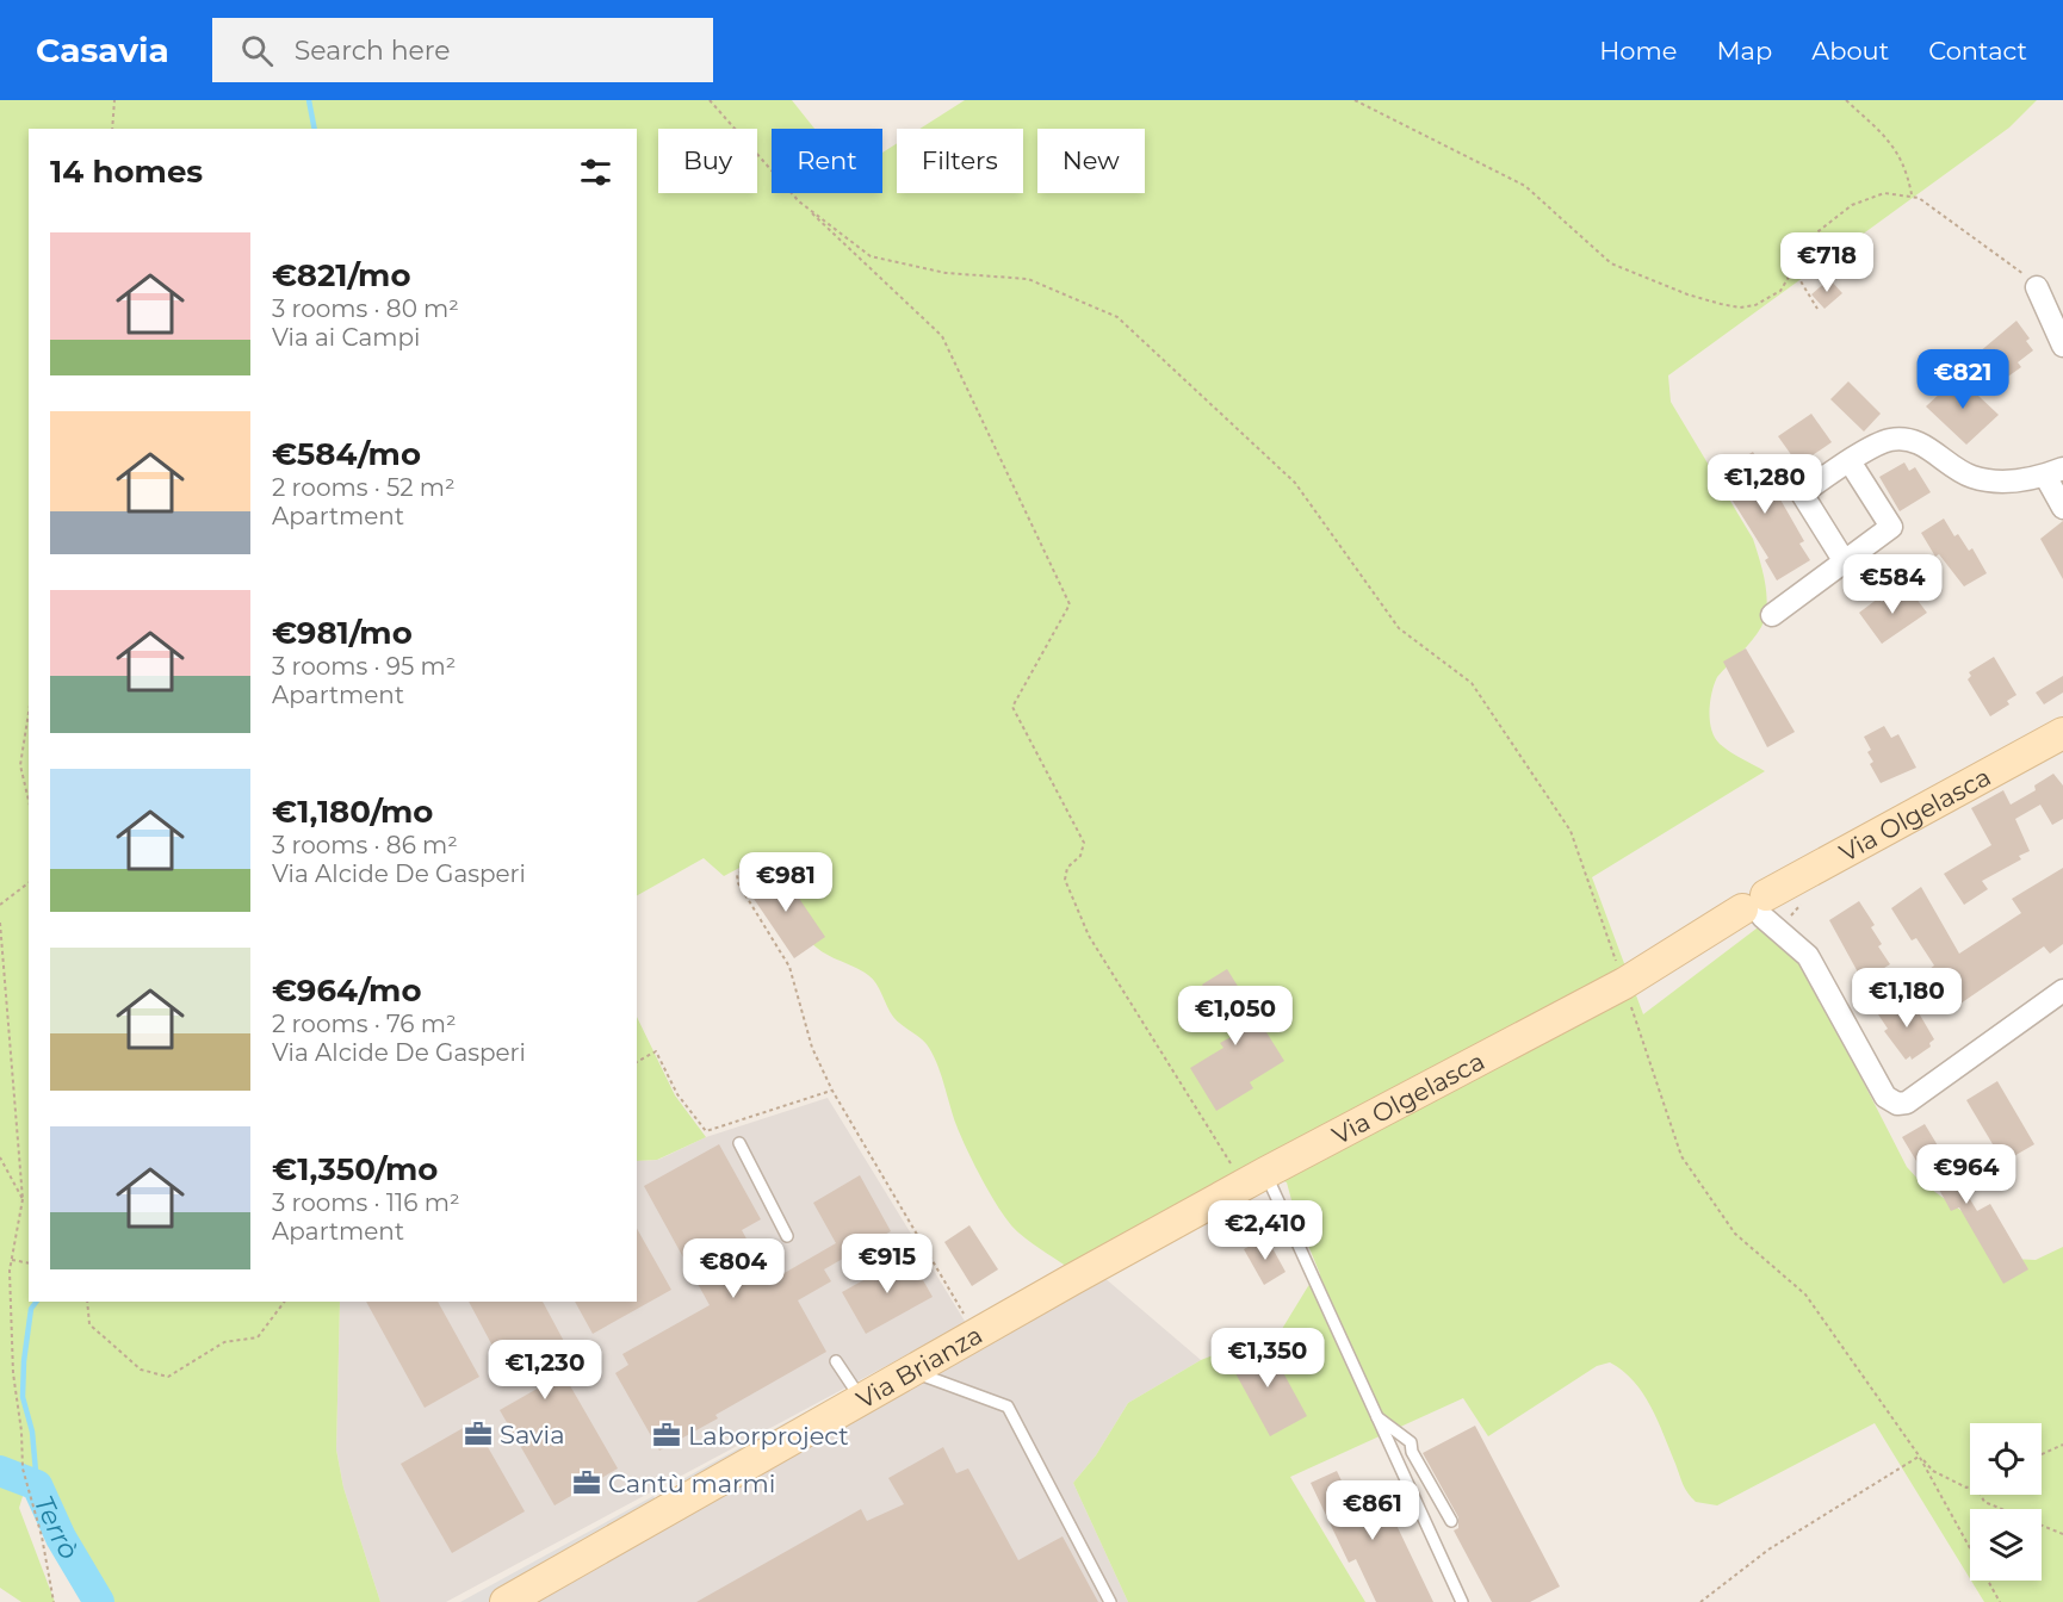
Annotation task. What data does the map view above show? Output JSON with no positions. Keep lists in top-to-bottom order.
{
  "streets": {
    "street": ["Via Olgelasca", "Via Brianza"]
  },
  "crossings": [
    ["Via Olgelasca", "Via Brianza"]
  ],
  "water": ["Terrò"],
  "places": {
    "office": ["Savia", "Laborproject", "Cantù marmi"]
  },
  "page": {
    "header": "Casavia",
    "search": "Search here",
    "nav": [
      "Home",
      "Map",
      "About",
      "Contact"
    ],
    "chip": [
      "Buy",
      "Rent",
      "Filters",
      "New"
    ],
    "heading": "14 homes",
    "list": [
      {
        "name": "€821/mo",
        "note": "3 rooms · 80 m² · Via ai Campi"
      },
      {
        "name": "€584/mo",
        "note": "2 rooms · 52 m² · Apartment"
      },
      {
        "name": "€981/mo",
        "note": "3 rooms · 95 m² · Apartment"
      },
      {
        "name": "€1,180/mo",
        "note": "3 rooms · 86 m² · Via Alcide De Gasperi"
      },
      {
        "name": "€964/mo",
        "note": "2 rooms · 76 m² · Via Alcide De Gasperi"
      },
      {
        "name": "€1,350/mo",
        "note": "3 rooms · 116 m² · Apartment"
      }
    ],
    "price": [
      "€718",
      "€821",
      "€1,280",
      "€584",
      "€981",
      "€1,180",
      "€1,050",
      "€964",
      "€2,410",
      "€915",
      "€804",
      "€1,350",
      "€1,230",
      "€861"
    ]
  }
}
